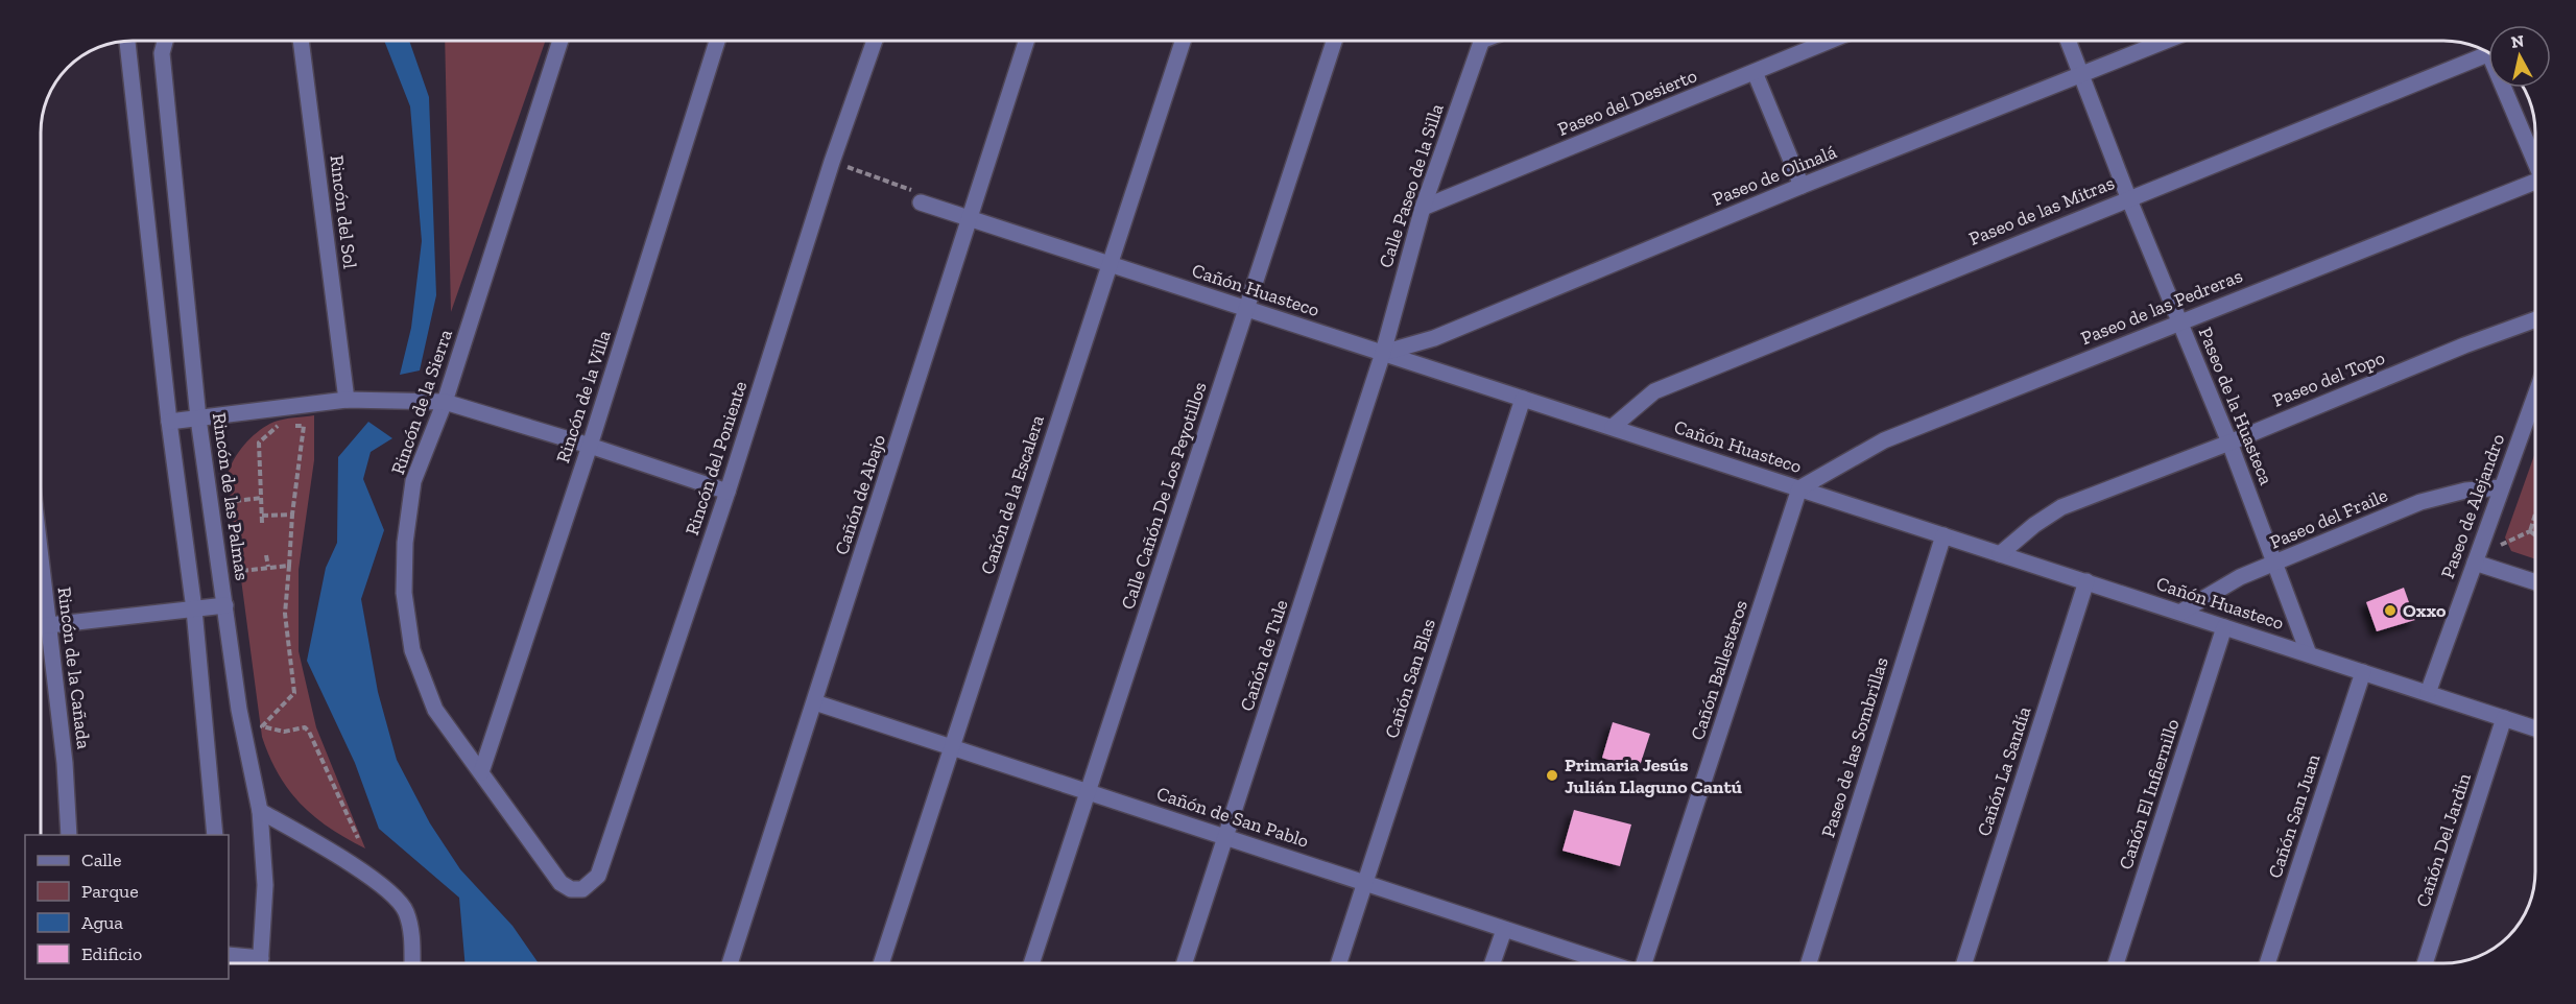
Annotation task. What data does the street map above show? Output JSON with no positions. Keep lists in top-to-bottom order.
{
  "streets": {
    "street": [
      "Paseo del Desierto",
      "Paseo de Olinalá",
      "Calle Paseo de la Silla",
      "Paseo de las Mitras",
      "Rincón del Sol",
      "Cañón Huasteco",
      "Paseo de las Pedreras",
      "Paseo del Topo",
      "Rincón de la Villa",
      "Rincón de la Sierra",
      "Paseo de la Huasteca",
      "Rincón del Poniente",
      "Cañón de Abajo",
      "Cañón de la Escalera",
      "Calle Cañón De Los Peyotillos",
      "Rincón de las Palmas",
      "Paseo de Alejandro",
      "Paseo del Fraile",
      "Cañón de Tule",
      "Rincón de la Cañada",
      "Cañón Ballesteros",
      "Cañón San Blas",
      "Paseo de las Sombrillas",
      "Cañón La Sandía",
      "Cañón El Infiernillo",
      "Cañón San Juan",
      "Cañón de San Pablo",
      "Cañón Del Jardin"
    ]
  },
  "crossings": [
    ["Paseo del Desierto", "Calle Paseo de la Silla"],
    ["Paseo de Olinalá", "Calle Paseo de la Silla"],
    ["Paseo de Olinalá", "Cañón Huasteco"],
    ["Paseo de Olinalá", "Paseo de la Huasteca"],
    ["Paseo de Olinalá", "Cañón de Tule"],
    ["Calle Paseo de la Silla", "Cañón Huasteco"],
    ["Calle Paseo de la Silla", "Cañón de Tule"],
    ["Paseo de las Mitras", "Cañón Huasteco"],
    ["Paseo de las Mitras", "Paseo de la Huasteca"],
    ["Cañón Huasteco", "Paseo de las Pedreras"],
    ["Cañón Huasteco", "Paseo del Topo"],
    ["Cañón Huasteco", "Paseo de la Huasteca"],
    ["Cañón Huasteco", "Cañón de Abajo"],
    ["Cañón Huasteco", "Cañón de la Escalera"],
    ["Cañón Huasteco", "Calle Cañón De Los Peyotillos"],
    ["Cañón Huasteco", "Paseo de Alejandro"],
    ["Cañón Huasteco", "Paseo del Fraile"],
    ["Cañón Huasteco", "Cañón de Tule"],
    ["Cañón Huasteco", "Cañón Ballesteros"],
    ["Cañón Huasteco", "Cañón San Blas"],
    ["Cañón Huasteco", "Paseo de las Sombrillas"],
    ["Cañón Huasteco", "Cañón La Sandía"],
    ["Cañón Huasteco", "Cañón El Infiernillo"],
    ["Cañón Huasteco", "Cañón San Juan"],
    ["Cañón Huasteco", "Cañón Del Jardin"],
    ["Paseo de las Pedreras", "Paseo de la Huasteca"],
    ["Paseo de las Pedreras", "Cañón Ballesteros"],
    ["Paseo del Topo", "Paseo de la Huasteca"],
    ["Rincón de la Villa", "Rincón de la Sierra"],
    ["Rincón de la Sierra", "Rincón del Poniente"],
    ["Paseo de la Huasteca", "Paseo del Fraile"],
    ["Cañón de Abajo", "Cañón de San Pablo"],
    ["Cañón de la Escalera", "Cañón de San Pablo"],
    ["Calle Cañón De Los Peyotillos", "Cañón de San Pablo"],
    ["Paseo de Alejandro", "Paseo del Fraile"],
    ["Cañón de Tule", "Cañón de San Pablo"],
    ["Cañón San Blas", "Cañón de San Pablo"]
  ],
  "places": ["Oxxo", "Primaria Jesús Julián Llaguno Cantú"],
  "legend": [
    "Calle",
    "Parque",
    "Agua",
    "Edificio"
  ],
  "north": "top"
}
